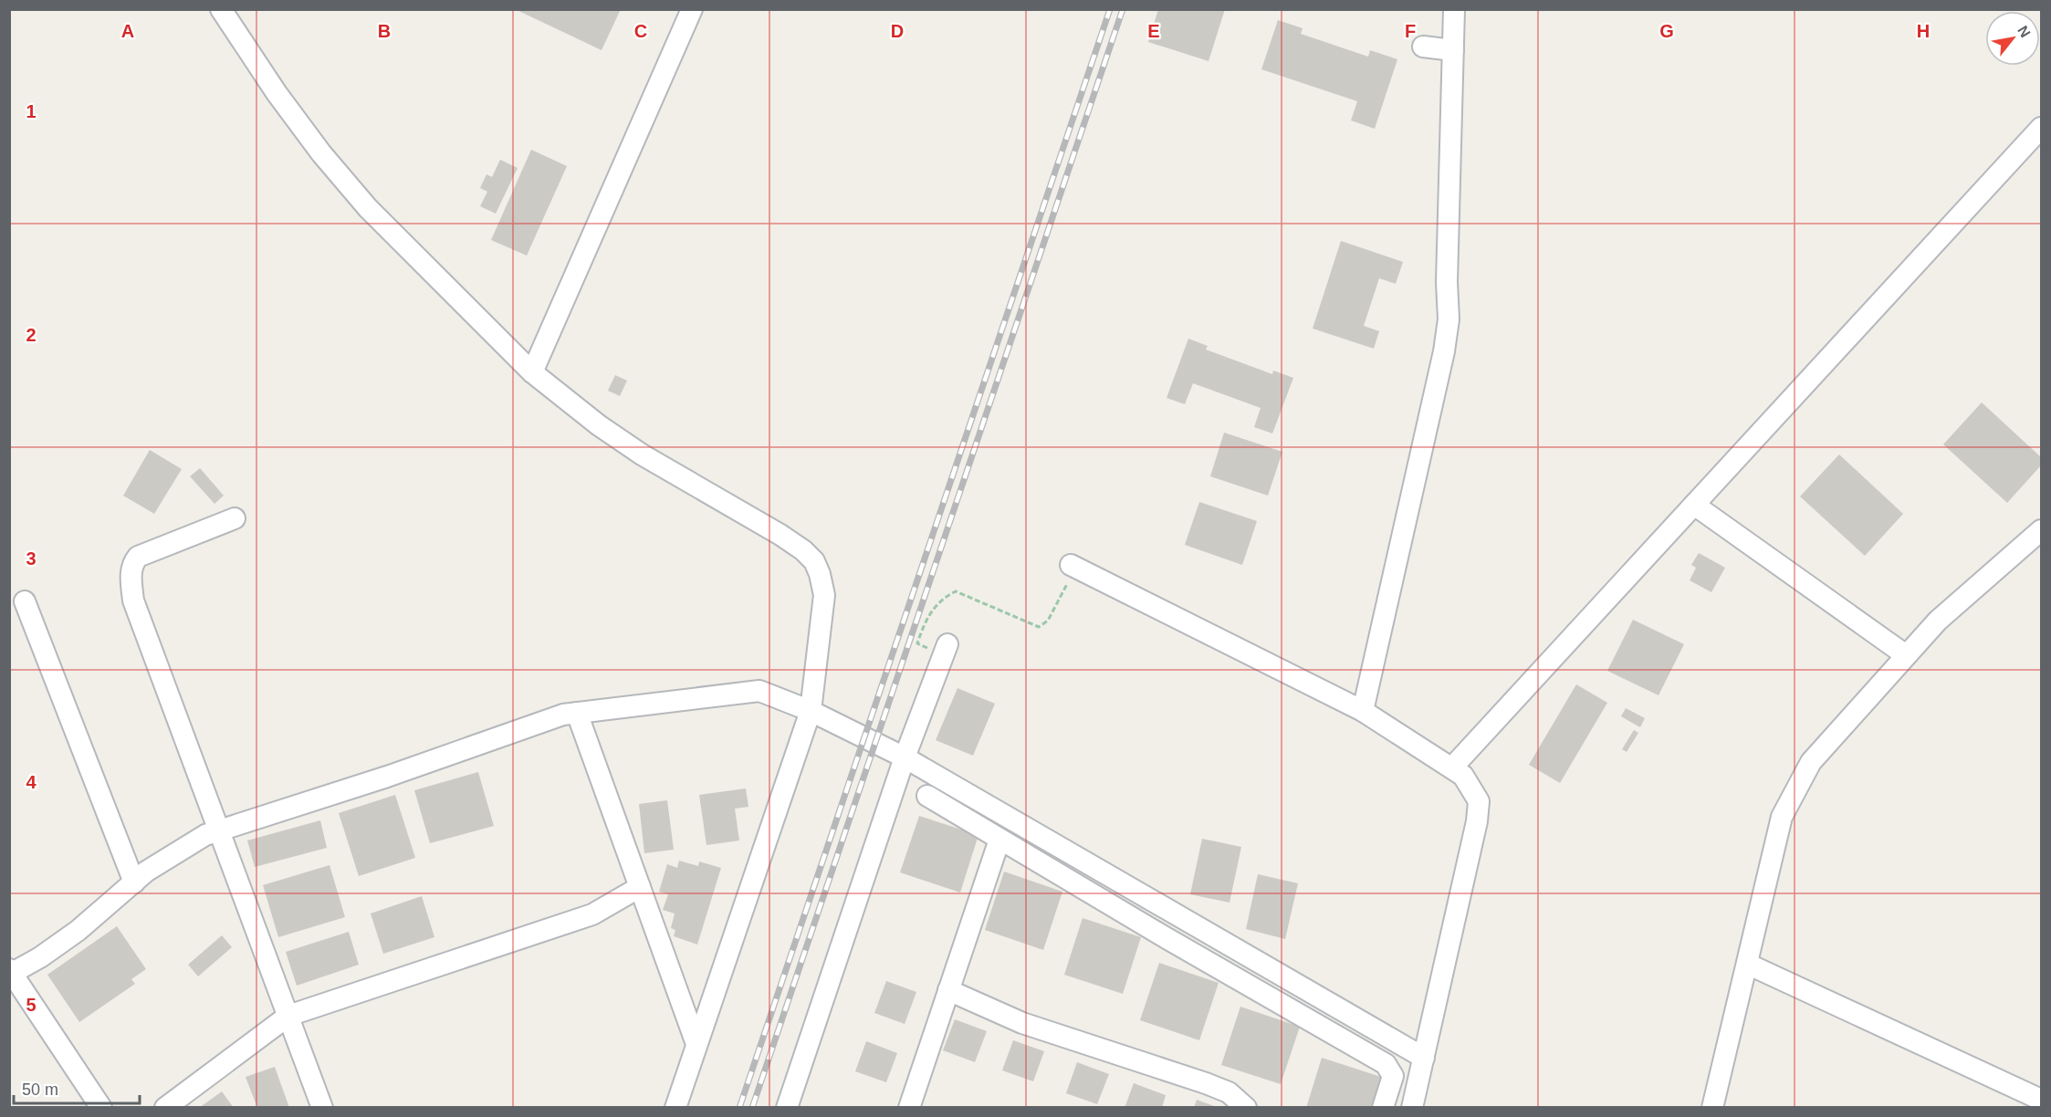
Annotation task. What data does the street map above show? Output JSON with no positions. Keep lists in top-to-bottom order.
{
  "scale_bar": "50 m",
  "north": "top right",
  "grid": {
    "columns": [
      "A",
      "B",
      "C",
      "D",
      "E",
      "F",
      "G",
      "H"
    ],
    "rows": [
      "1",
      "2",
      "3",
      "4",
      "5"
    ]
  }
}
